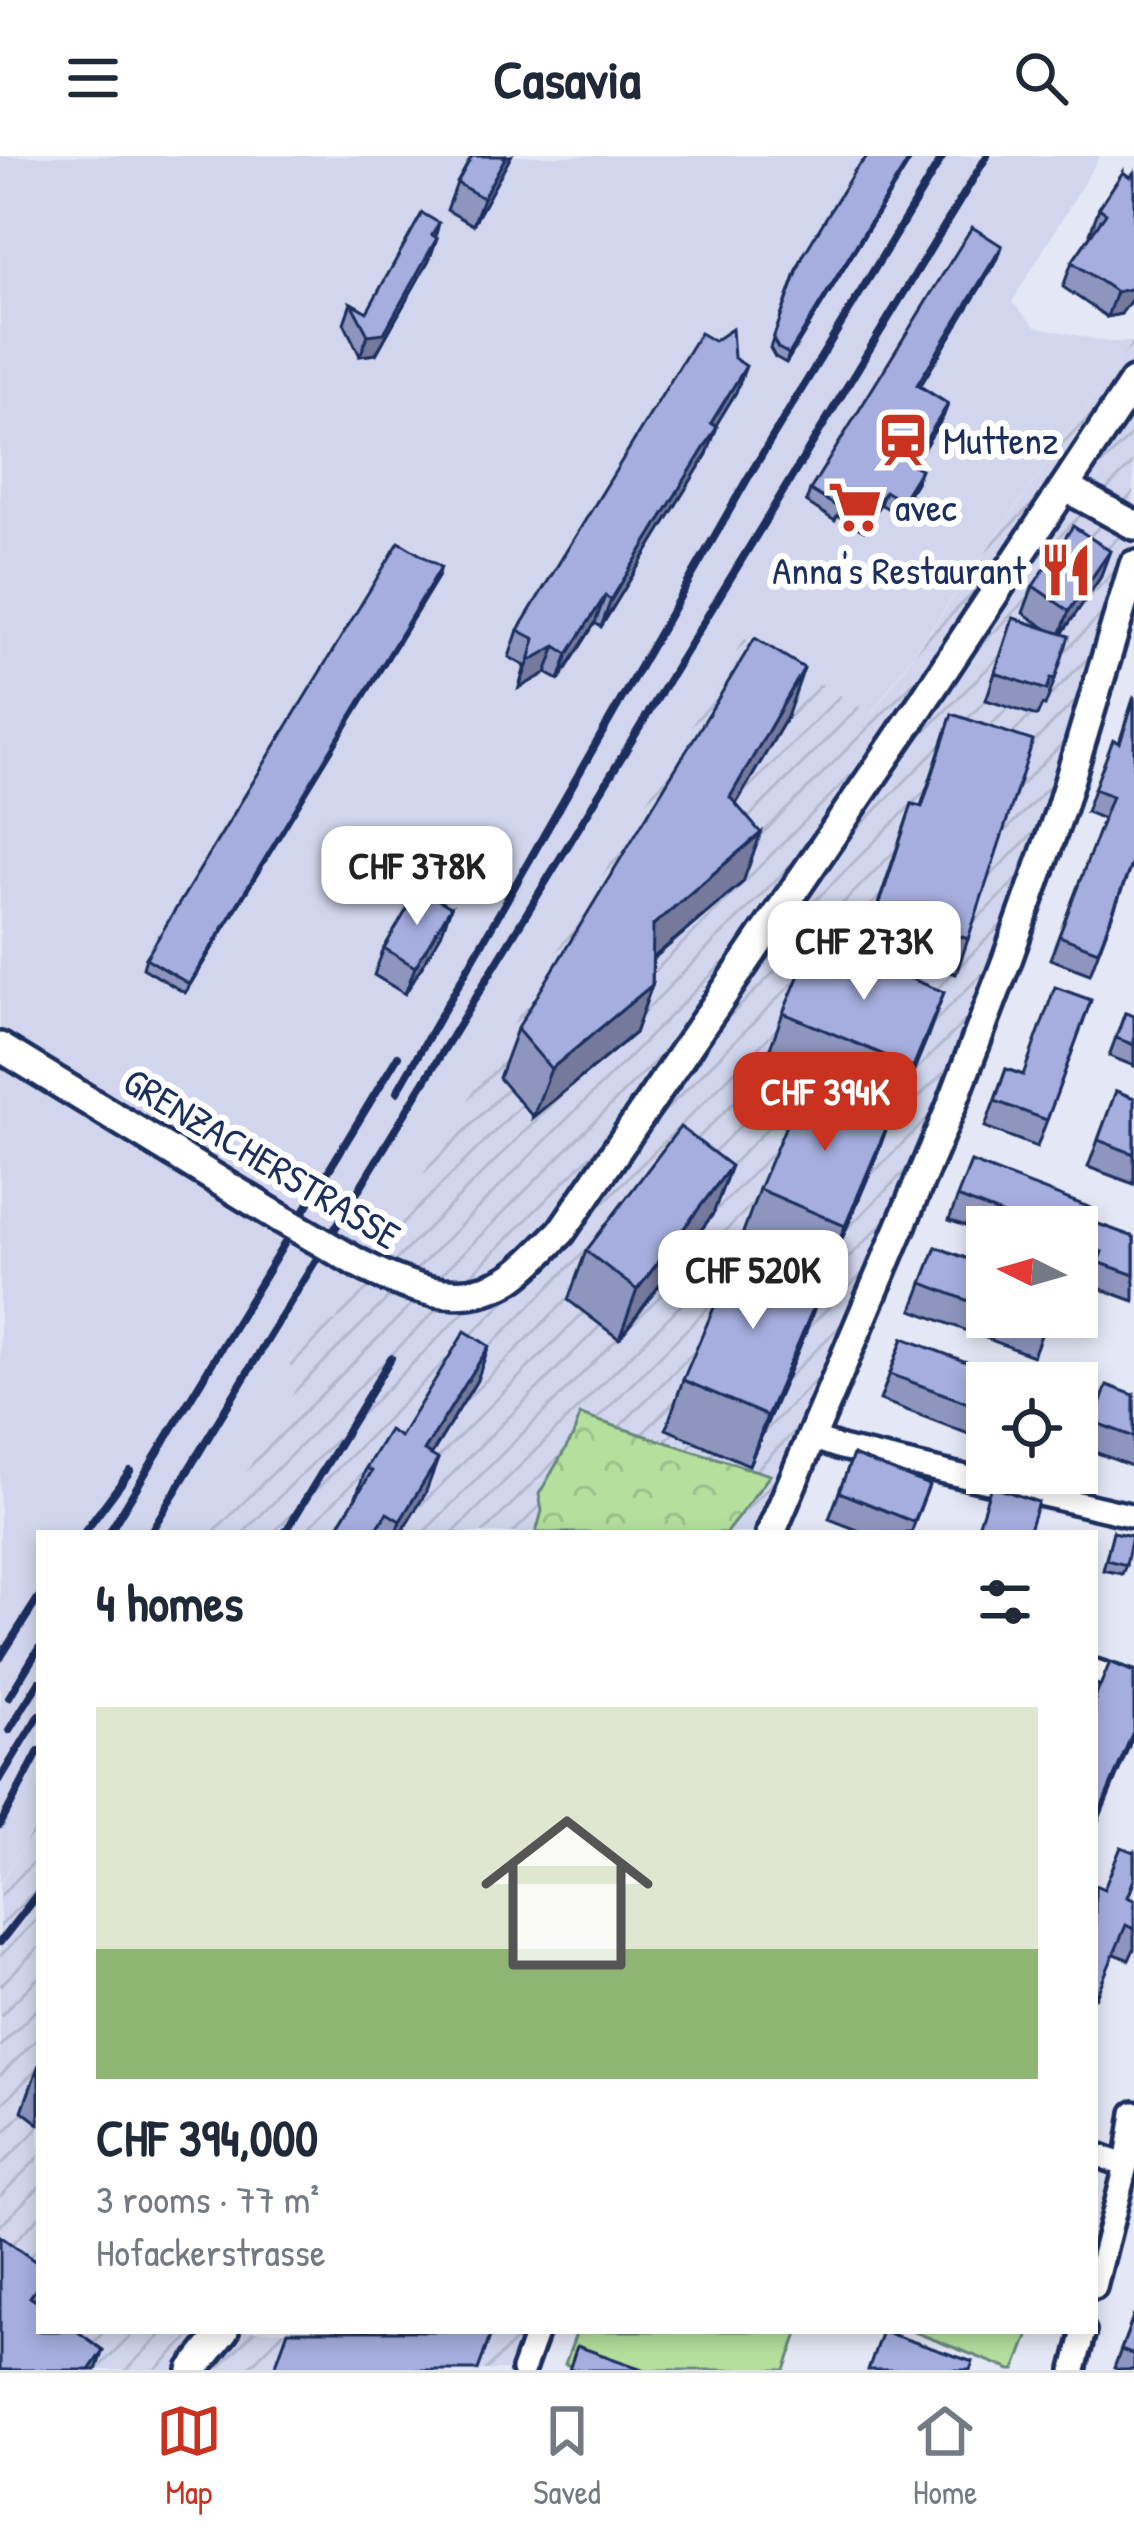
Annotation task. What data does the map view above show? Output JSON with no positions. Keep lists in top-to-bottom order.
{
  "streets": {
    "street": ["GRENZACHERSTRASSE"]
  },
  "places": {
    "station": ["Muttenz"],
    "supermarket": ["avec"],
    "restaurant": ["Anna's Restaurant"]
  },
  "north": "left",
  "page": {
    "header": "Casavia",
    "price": [
      "CHF 378K",
      "CHF 273K",
      "CHF 394K",
      "CHF 520K"
    ],
    "heading": "4 homes",
    "list": [
      {
        "name": "CHF 394,000",
        "note": "3 rooms · 77 m² · Hofackerstrasse"
      }
    ],
    "tabs": ["Map", "Saved", "Home"]
  }
}
